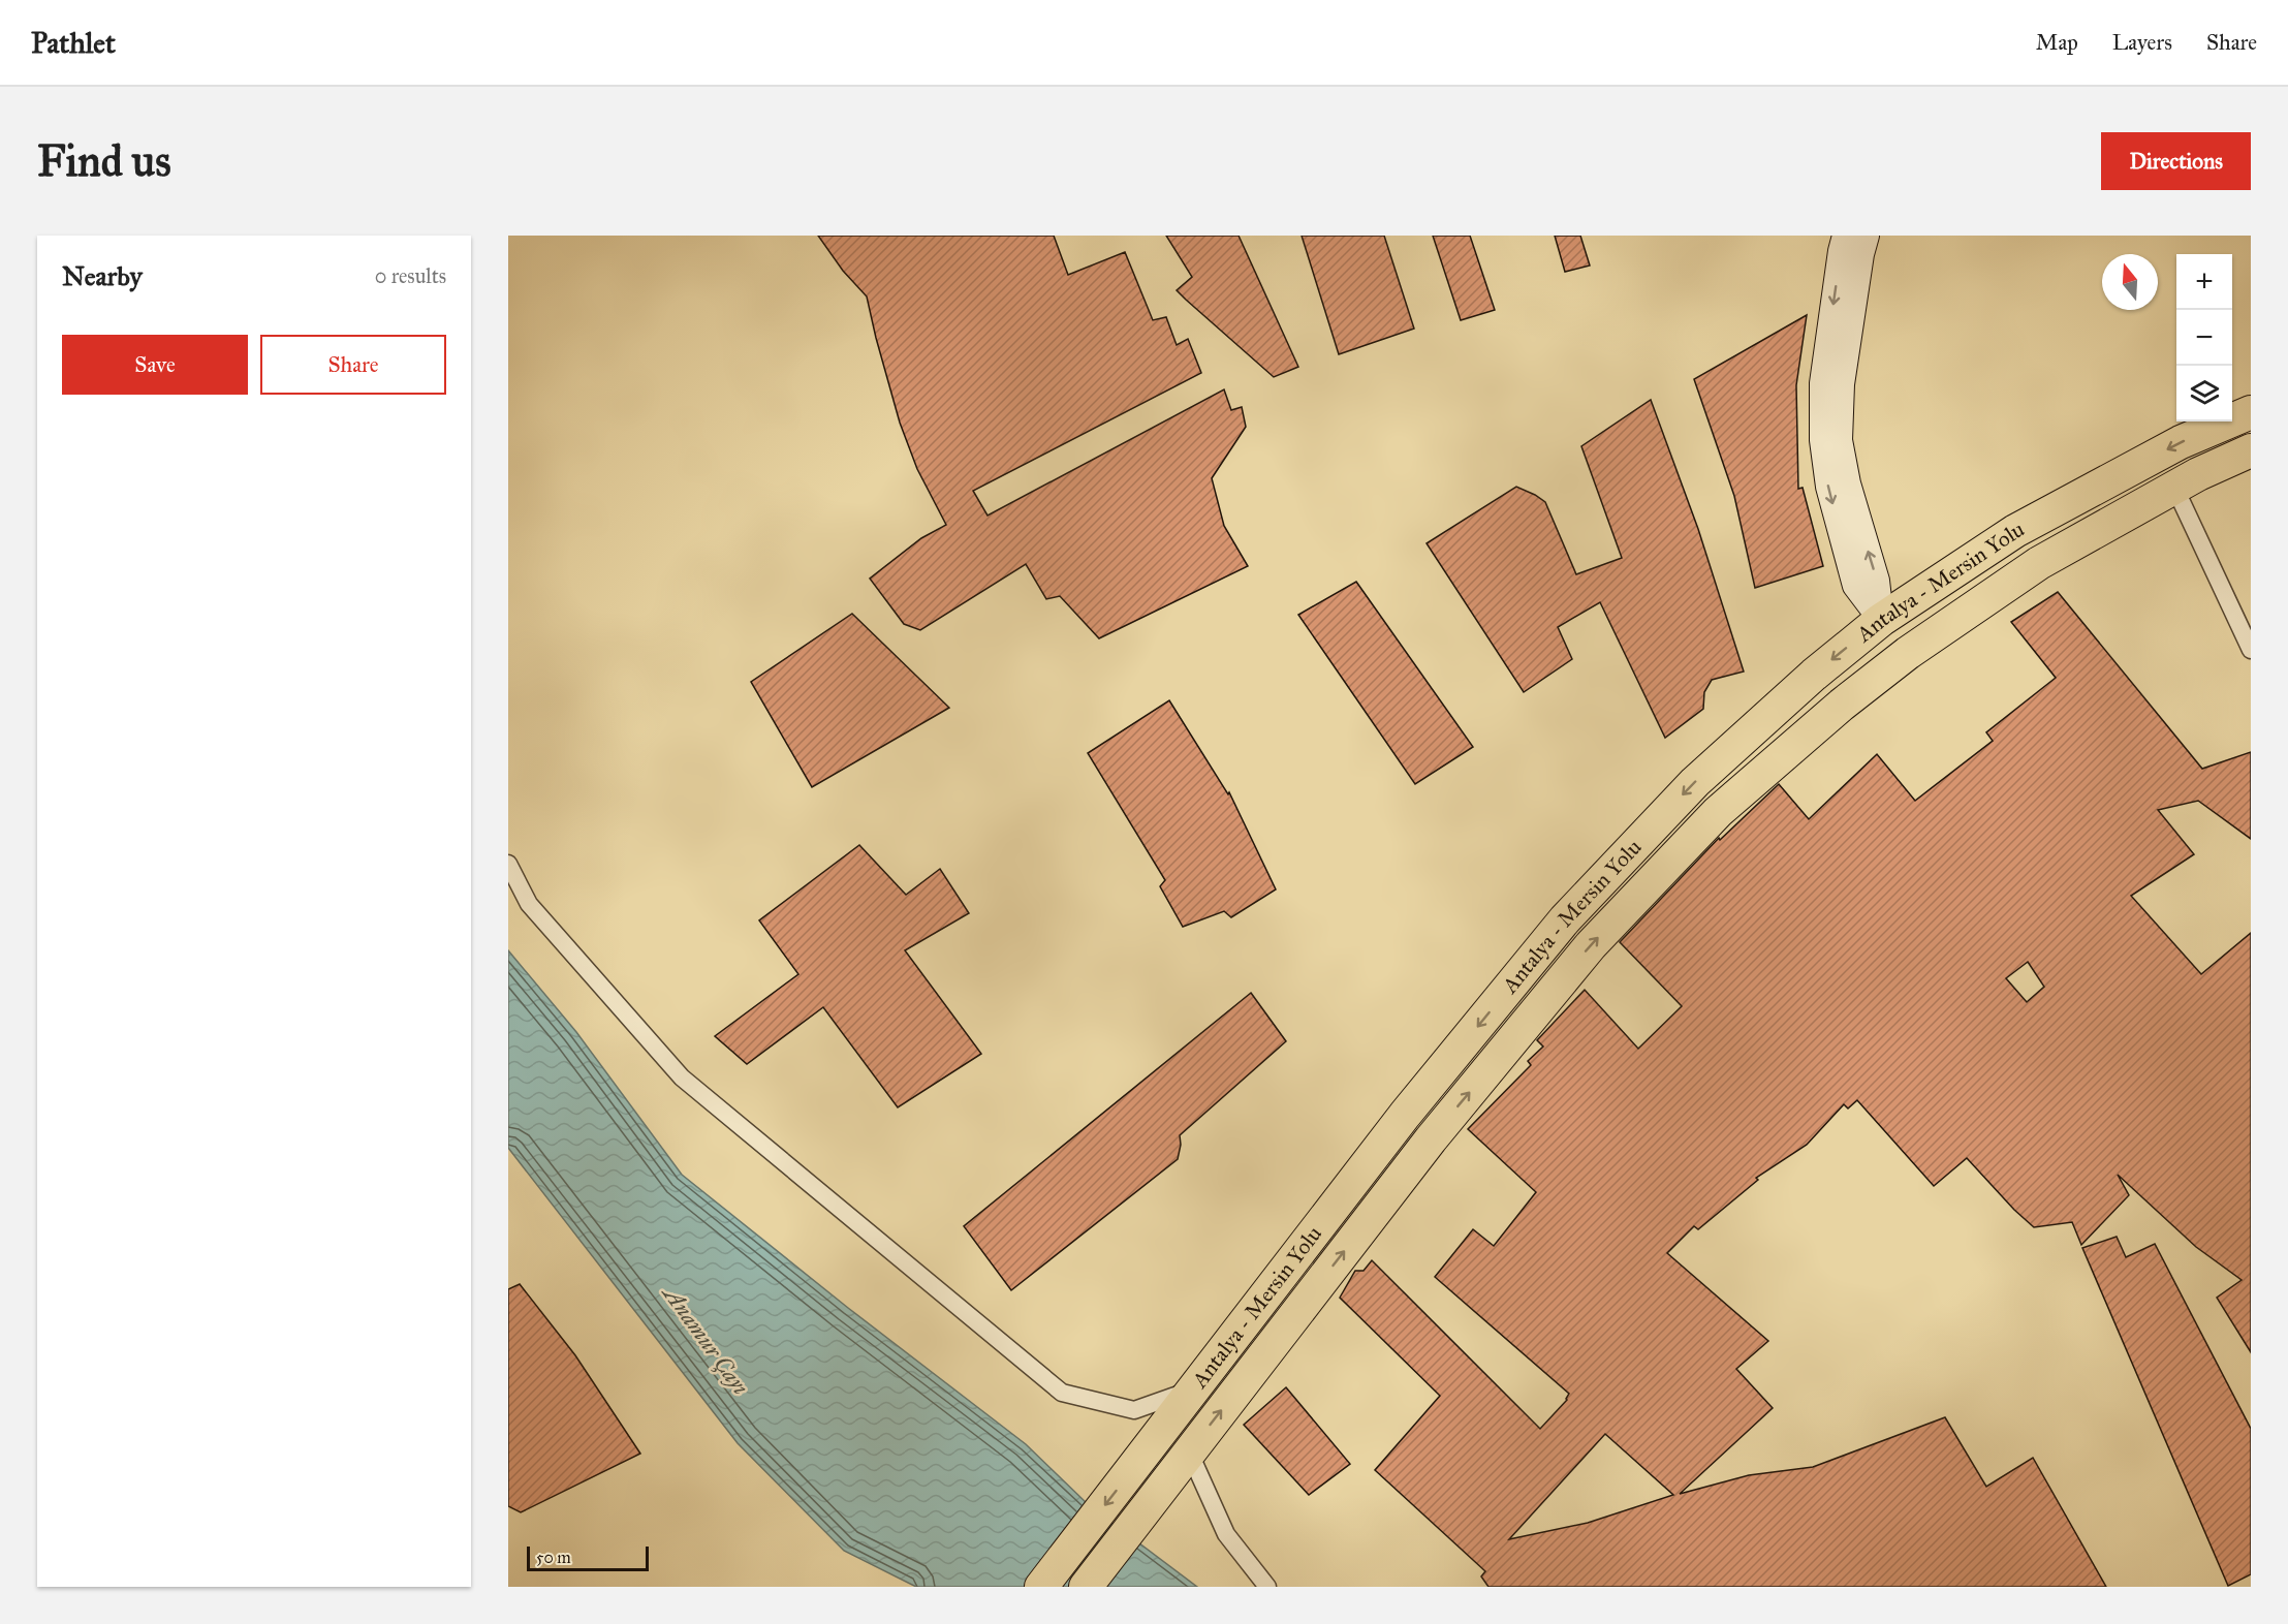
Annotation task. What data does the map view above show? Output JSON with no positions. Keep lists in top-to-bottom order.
{
  "streets": {
    "highway": ["Antalya - Mersin Yolu"]
  },
  "water": ["Anamur Çayı"],
  "scale_bar": "50 m",
  "north": "top",
  "page": {
    "header": "Pathlet",
    "nav": ["Map", "Layers", "Share"],
    "buttons": [
      "Directions",
      ["Save", "Share"]
    ],
    "title": "Find us",
    "heading": ["Nearby", "0 results"],
    "map_buttons": ["+", "−"],
    "scale": "50 m"
  }
}
